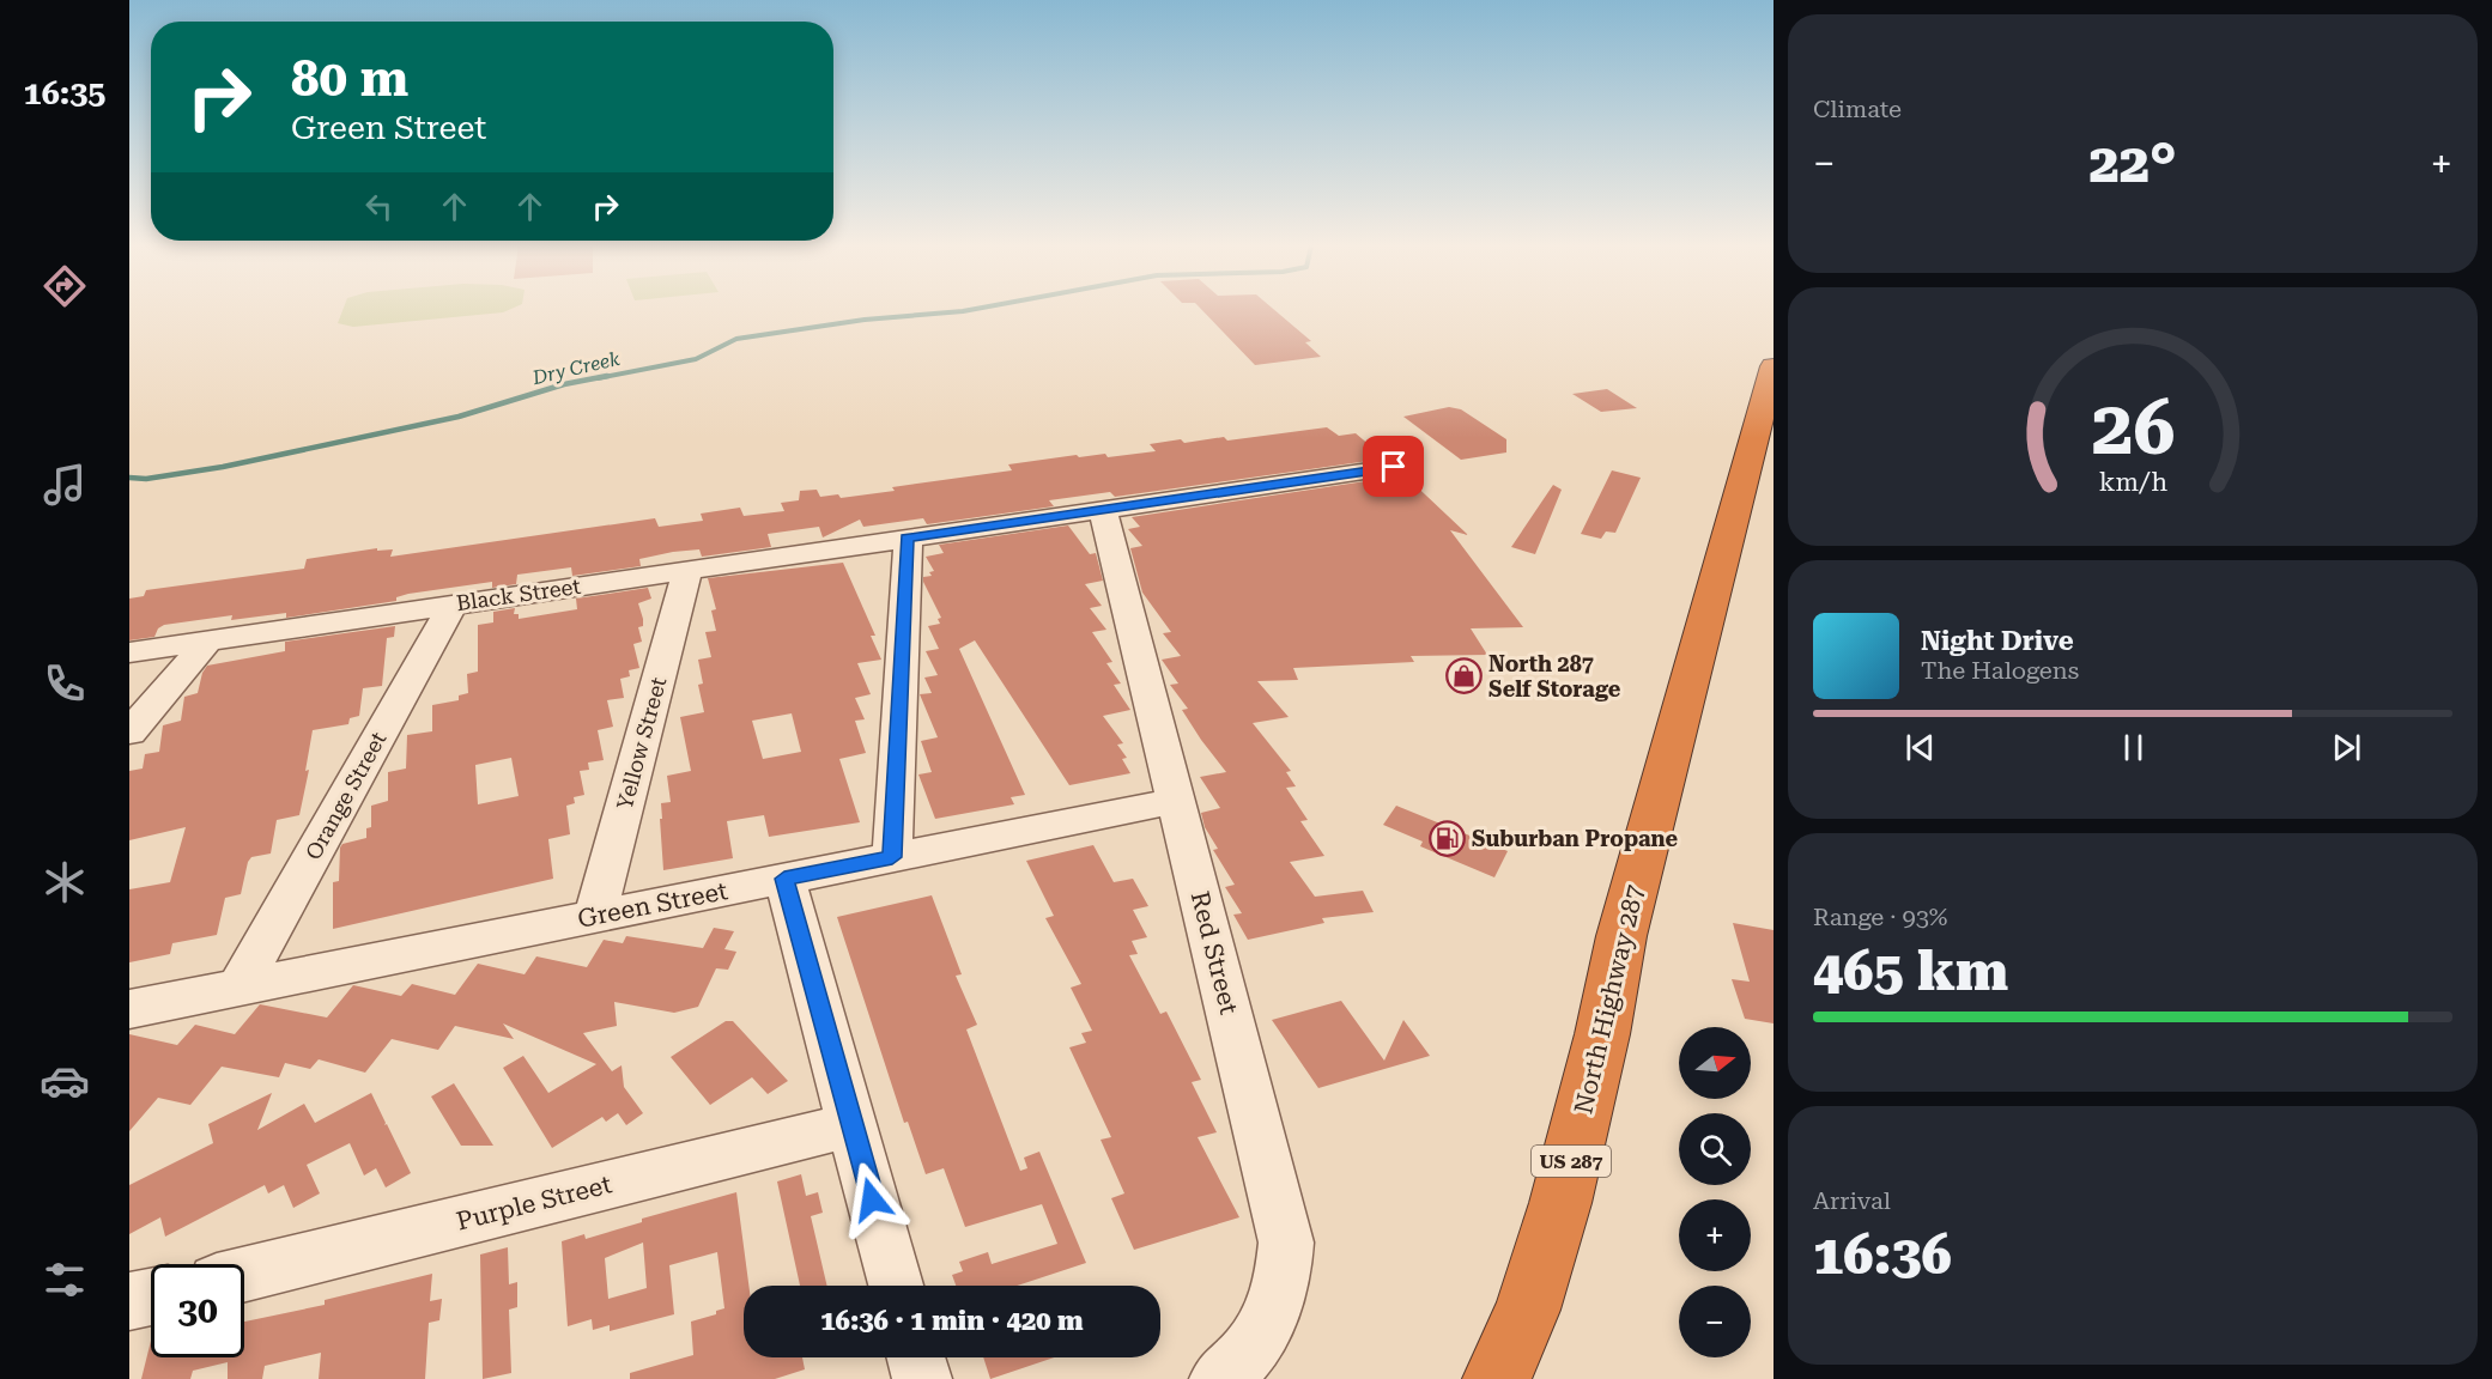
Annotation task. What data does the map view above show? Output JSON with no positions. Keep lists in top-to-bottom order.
{
  "streets": {
    "highway": ["North Highway 287", "US 287"],
    "street": [
      "Black Street",
      "Yellow Street",
      "Orange Street",
      "Green Street",
      "Red Street",
      "Purple Street"
    ]
  },
  "crossings": [
    ["Black Street", "Yellow Street"],
    ["Black Street", "Orange Street"],
    ["Black Street", "Red Street"],
    ["Yellow Street", "Green Street"],
    ["Orange Street", "Green Street"],
    ["Green Street", "Red Street"]
  ],
  "water": ["Dry Creek"],
  "places": {
    "shop": ["North 287 Self Storage"],
    "fuel station": ["Suburban Propane"]
  },
  "north": "right",
  "page": {
    "tabs": "16:35",
    "tile": [
      "Climate",
      ["Range · 93%", "465 km"],
      ["Arrival", "16:36"]
    ],
    "turn": ["80 m", "Green Street"],
    "heat": ["−", "22°", "+"],
    "song": ["Night Drive", "The Halogens"],
    "map_buttons": ["+", "−"],
    "limit": "30",
    "trip": "16:36 · 1 min · 420 m",
    "gauge": ["26", "km/h"]
  }
}
